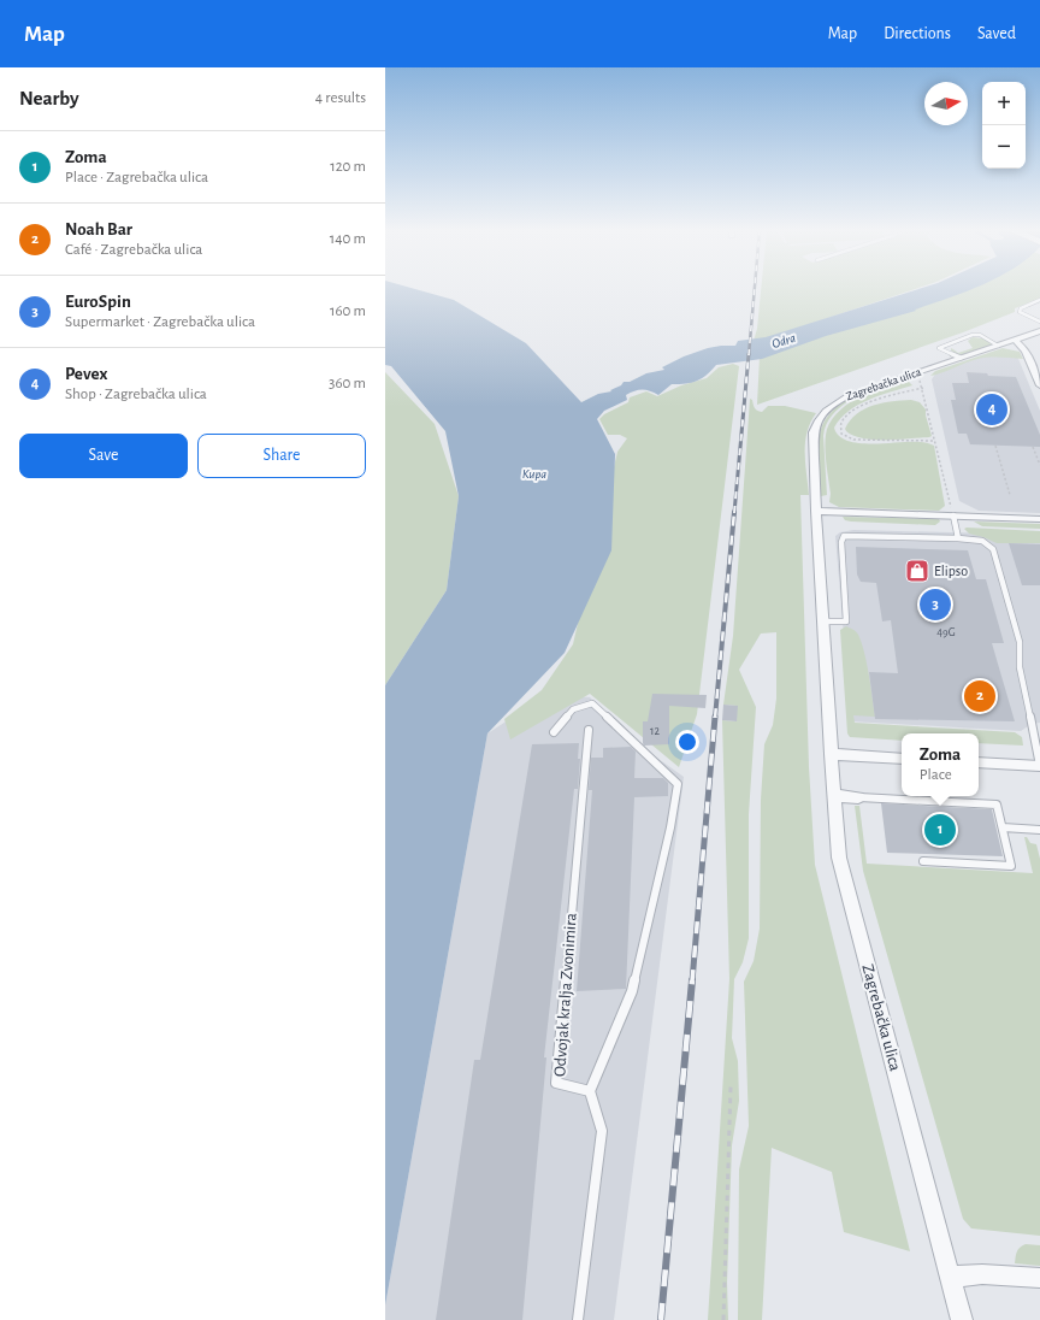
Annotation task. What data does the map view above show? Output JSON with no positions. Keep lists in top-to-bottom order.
{
  "streets": {
    "street": ["Zagrebačka ulica"],
    "lane": ["Odvojak kralja Zvonimira"]
  },
  "water": ["Odra", "Kupa"],
  "places": {
    "shop": ["Elipso"]
  },
  "house_numbers": ["49G", "12"],
  "north": "right",
  "page": {
    "header": "Map",
    "nav": ["Map", "Directions", "Saved"],
    "heading": ["Nearby", "4 results"],
    "map_buttons": ["+", "−"],
    "list": [
      {
        "mark": "1",
        "name": "Zoma",
        "note": "Place · Zagrebačka ulica",
        "value": "120 m"
      },
      {
        "mark": "2",
        "name": "Noah Bar",
        "note": "Café · Zagrebačka ulica",
        "value": "140 m"
      },
      {
        "mark": "3",
        "name": "EuroSpin",
        "note": "Supermarket · Zagrebačka ulica",
        "value": "160 m"
      },
      {
        "mark": "4",
        "name": "Pevex",
        "note": "Shop · Zagrebačka ulica",
        "value": "360 m"
      }
    ],
    "pins": [
      "4",
      "3",
      "2",
      "1"
    ],
    "buttons": ["Save", "Share"],
    "popup": ["Zoma", "Place"]
  }
}
